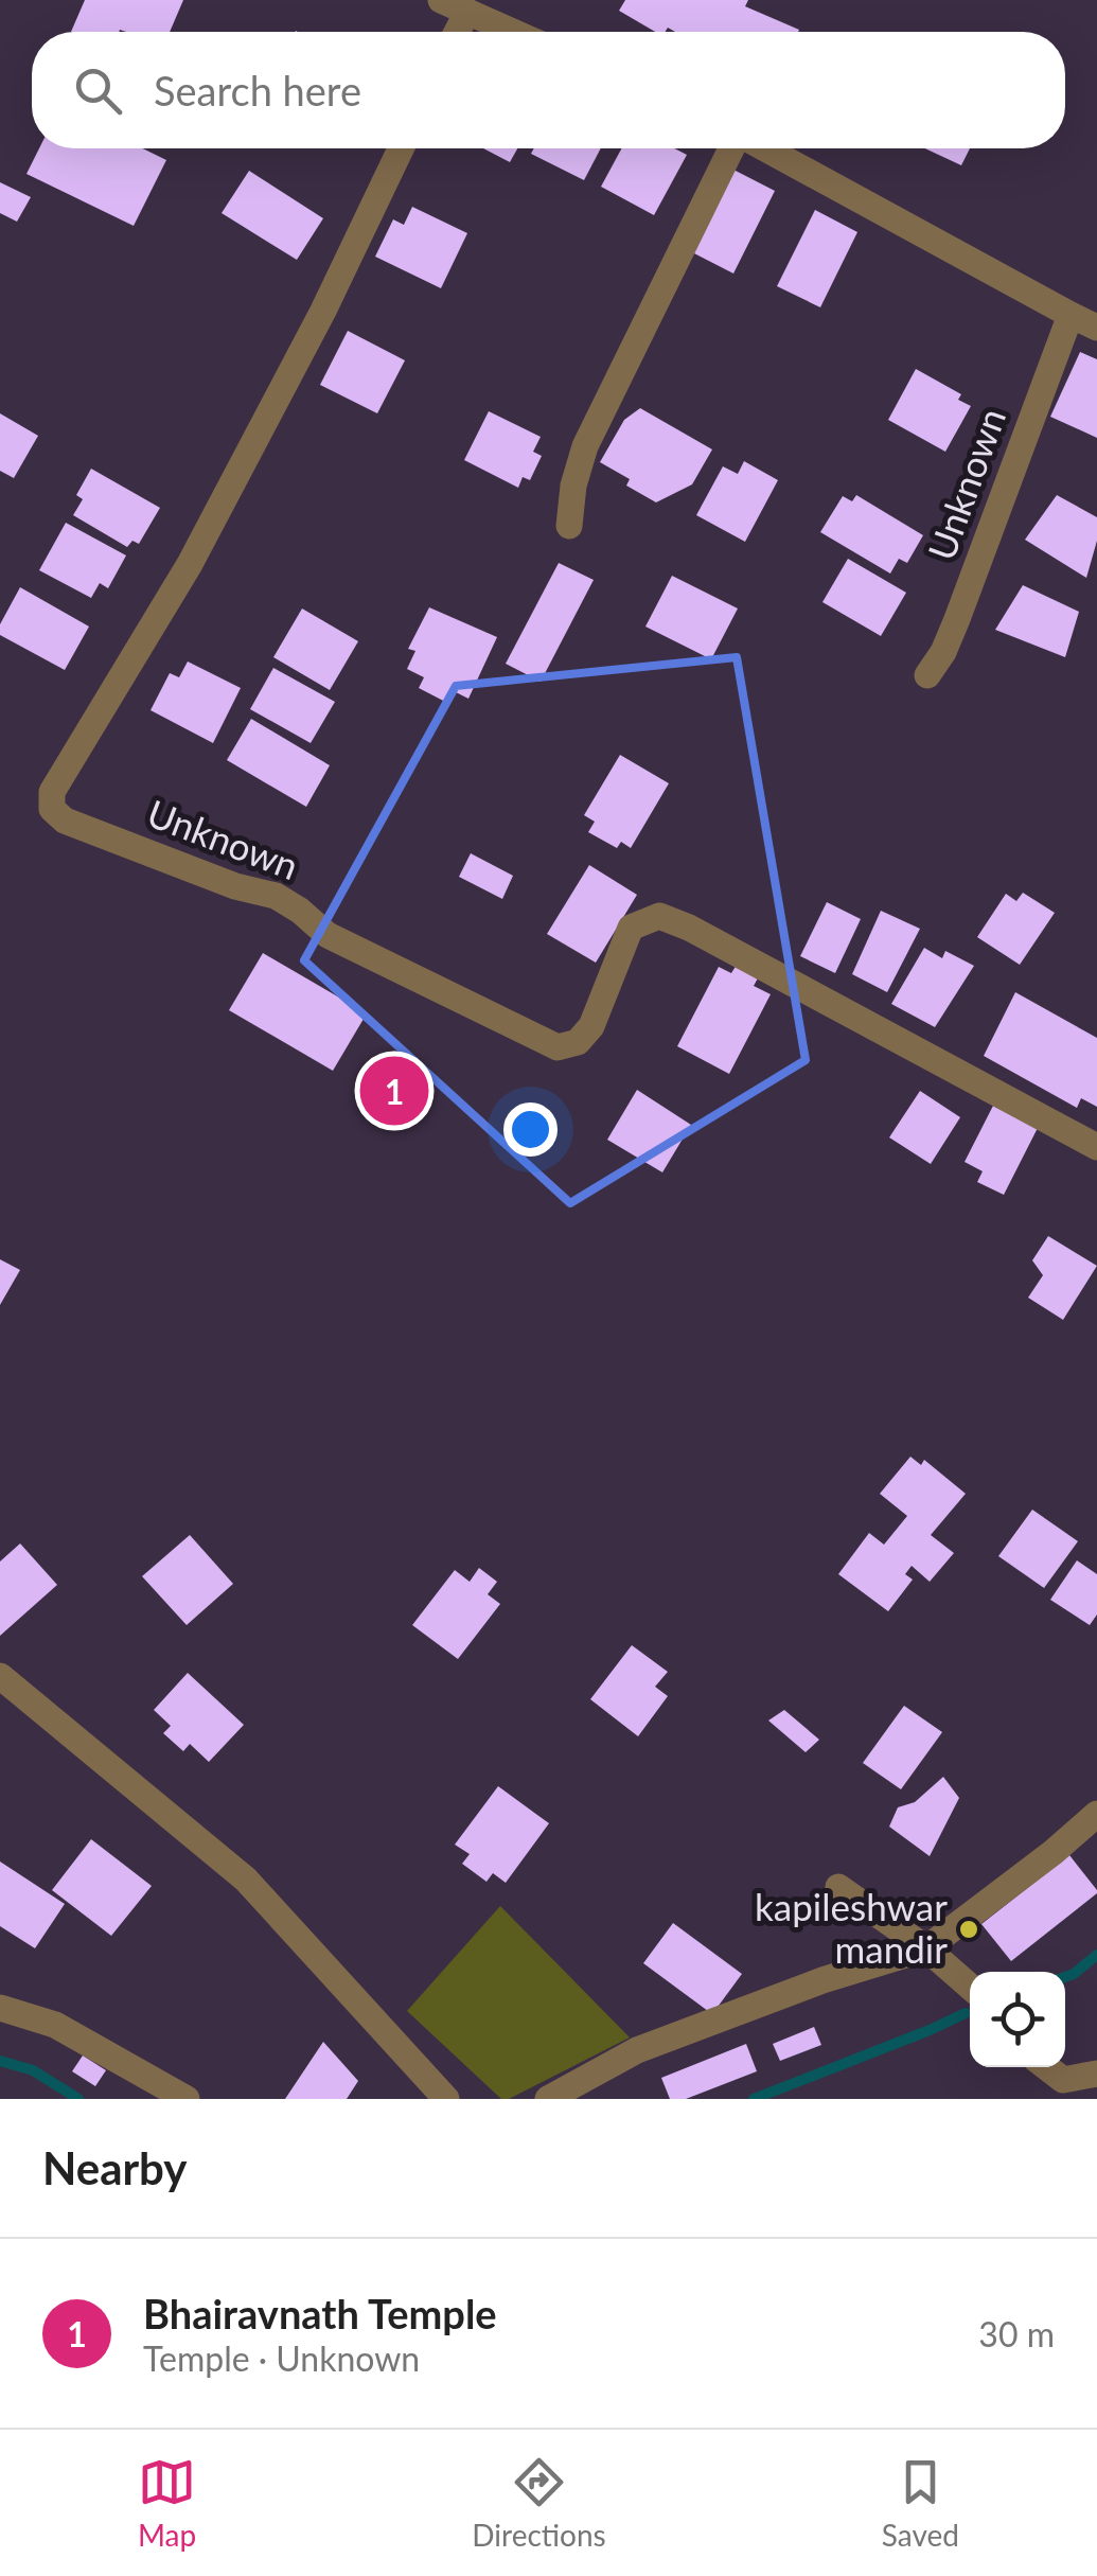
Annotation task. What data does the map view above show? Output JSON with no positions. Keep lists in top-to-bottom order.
{
  "streets": {
    "street": ["Unknown"]
  },
  "places": ["kapileshwar mandir"],
  "page": {
    "search": "Search here",
    "pins": "1",
    "heading": "Nearby",
    "list": [
      {
        "mark": "1",
        "name": "Bhairavnath Temple",
        "note": "Temple · Unknown",
        "value": "30 m"
      }
    ],
    "nav": ["Map", "Directions", "Saved"]
  }
}
